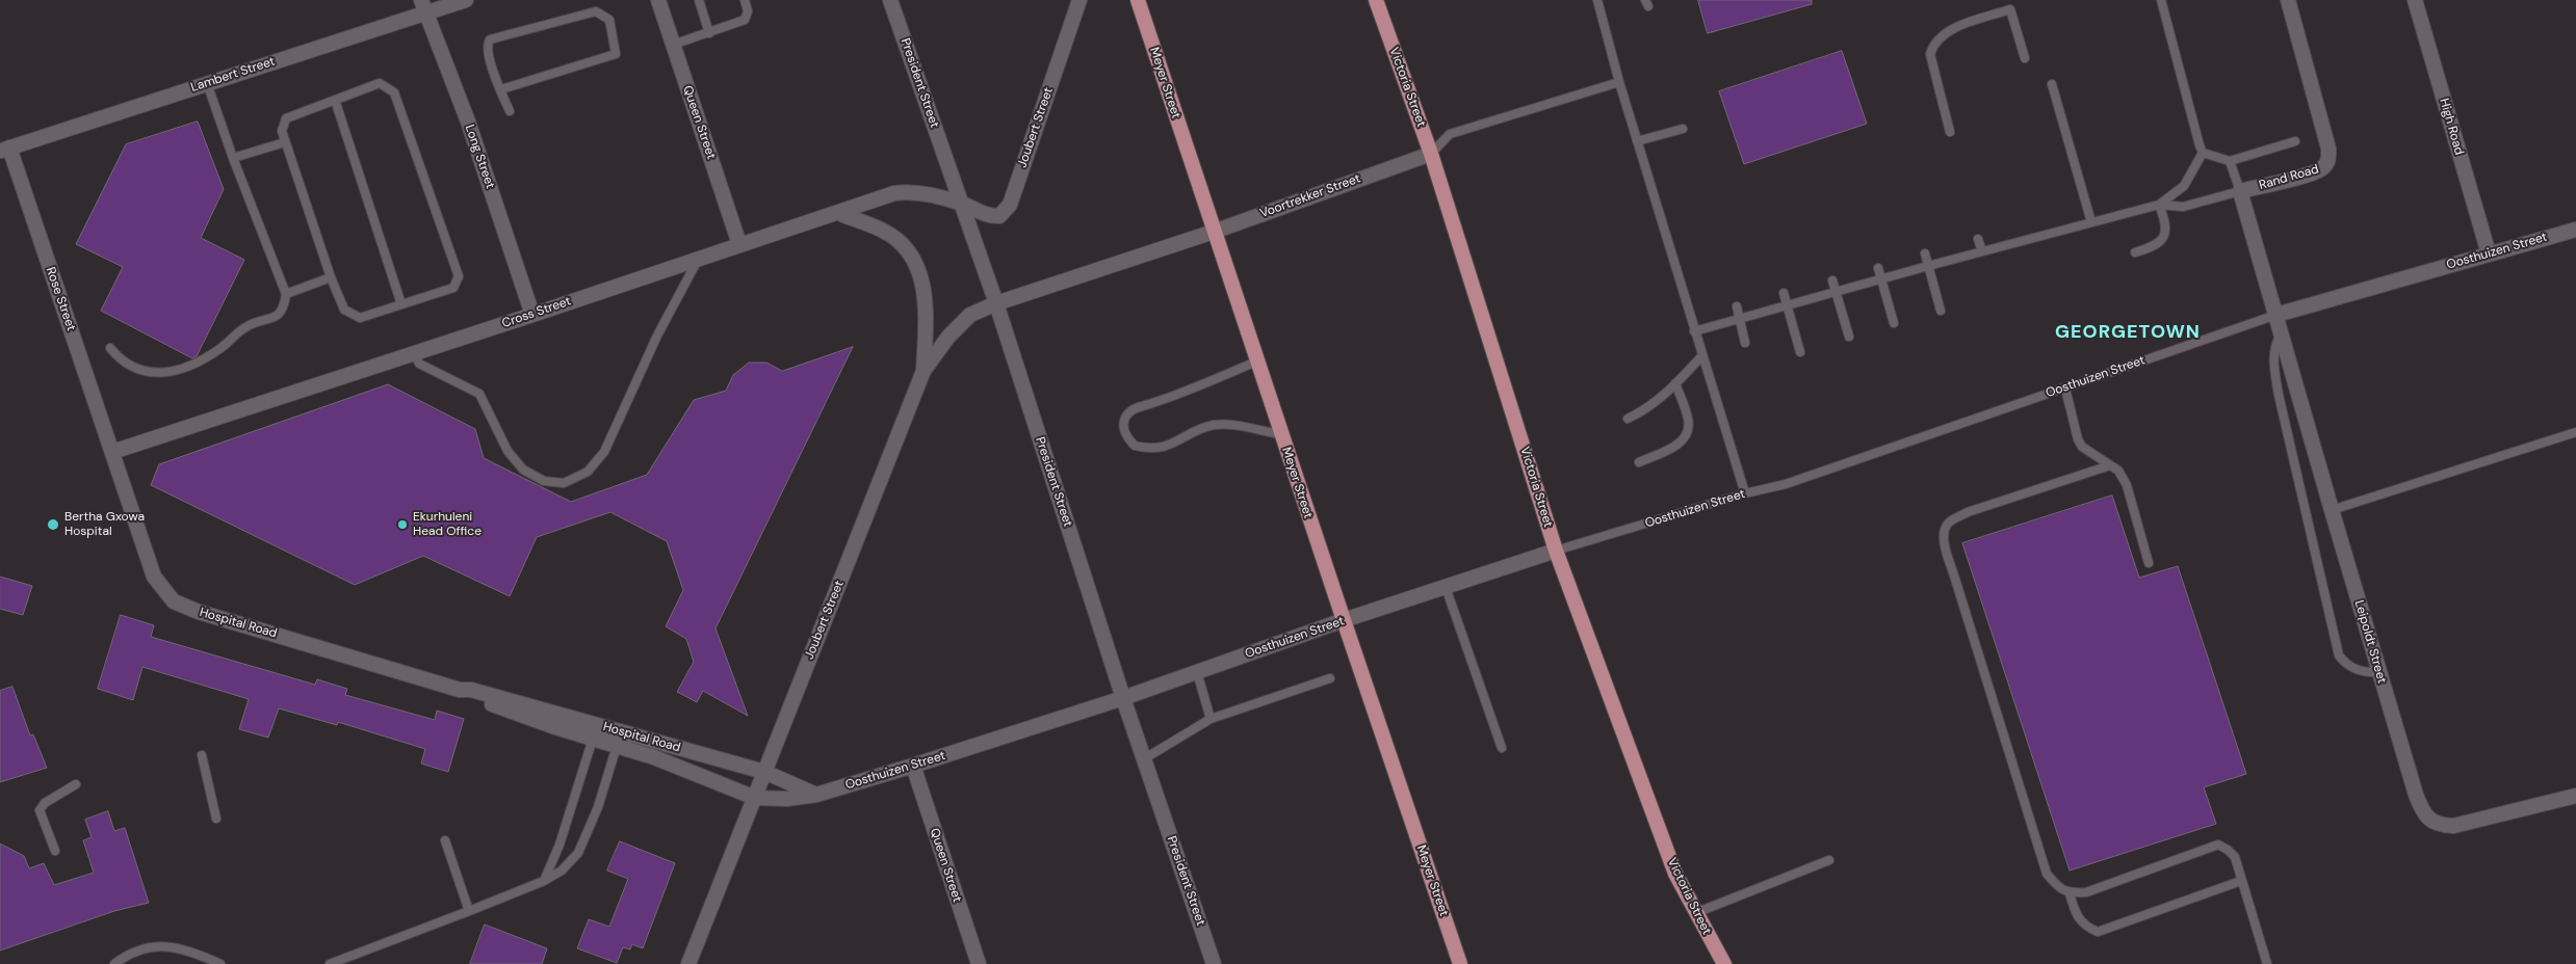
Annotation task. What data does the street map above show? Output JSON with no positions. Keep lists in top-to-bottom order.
{
  "streets": {
    "main road": ["Meyer Street", "Victoria Street"],
    "street": [
      "Lambert Street",
      "President Street",
      "Queen Street",
      "High Road",
      "Joubert Street",
      "Long Street",
      "Rand Road",
      "Voortrekker Street",
      "Oosthuizen Street",
      "Rose Street",
      "Cross Street",
      "Hospital Road",
      "Leipoldt Street"
    ]
  },
  "crossings": [
    ["Lambert Street", "Long Street"],
    ["Lambert Street", "Rose Street"],
    ["President Street", "Joubert Street"],
    ["President Street", "Voortrekker Street"],
    ["President Street", "Oosthuizen Street"],
    ["President Street", "Cross Street"],
    ["Meyer Street", "Voortrekker Street"],
    ["Meyer Street", "Oosthuizen Street"],
    ["Victoria Street", "Voortrekker Street"],
    ["Victoria Street", "Oosthuizen Street"],
    ["Queen Street", "Oosthuizen Street"],
    ["Queen Street", "Cross Street"],
    ["High Road", "Oosthuizen Street"],
    ["Joubert Street", "Voortrekker Street"],
    ["Joubert Street", "Oosthuizen Street"],
    ["Joubert Street", "Cross Street"],
    ["Joubert Street", "Hospital Road"],
    ["Long Street", "Cross Street"],
    ["Oosthuizen Street", "Hospital Road"],
    ["Oosthuizen Street", "Leipoldt Street"],
    ["Rose Street", "Cross Street"],
    ["Rose Street", "Hospital Road"],
    ["Cross Street", "Hospital Road"]
  ],
  "districts": ["GEORGETOWN"],
  "places": ["Bertha Gxowa Hospital", "Ekurhuleni Head Office"]
}
